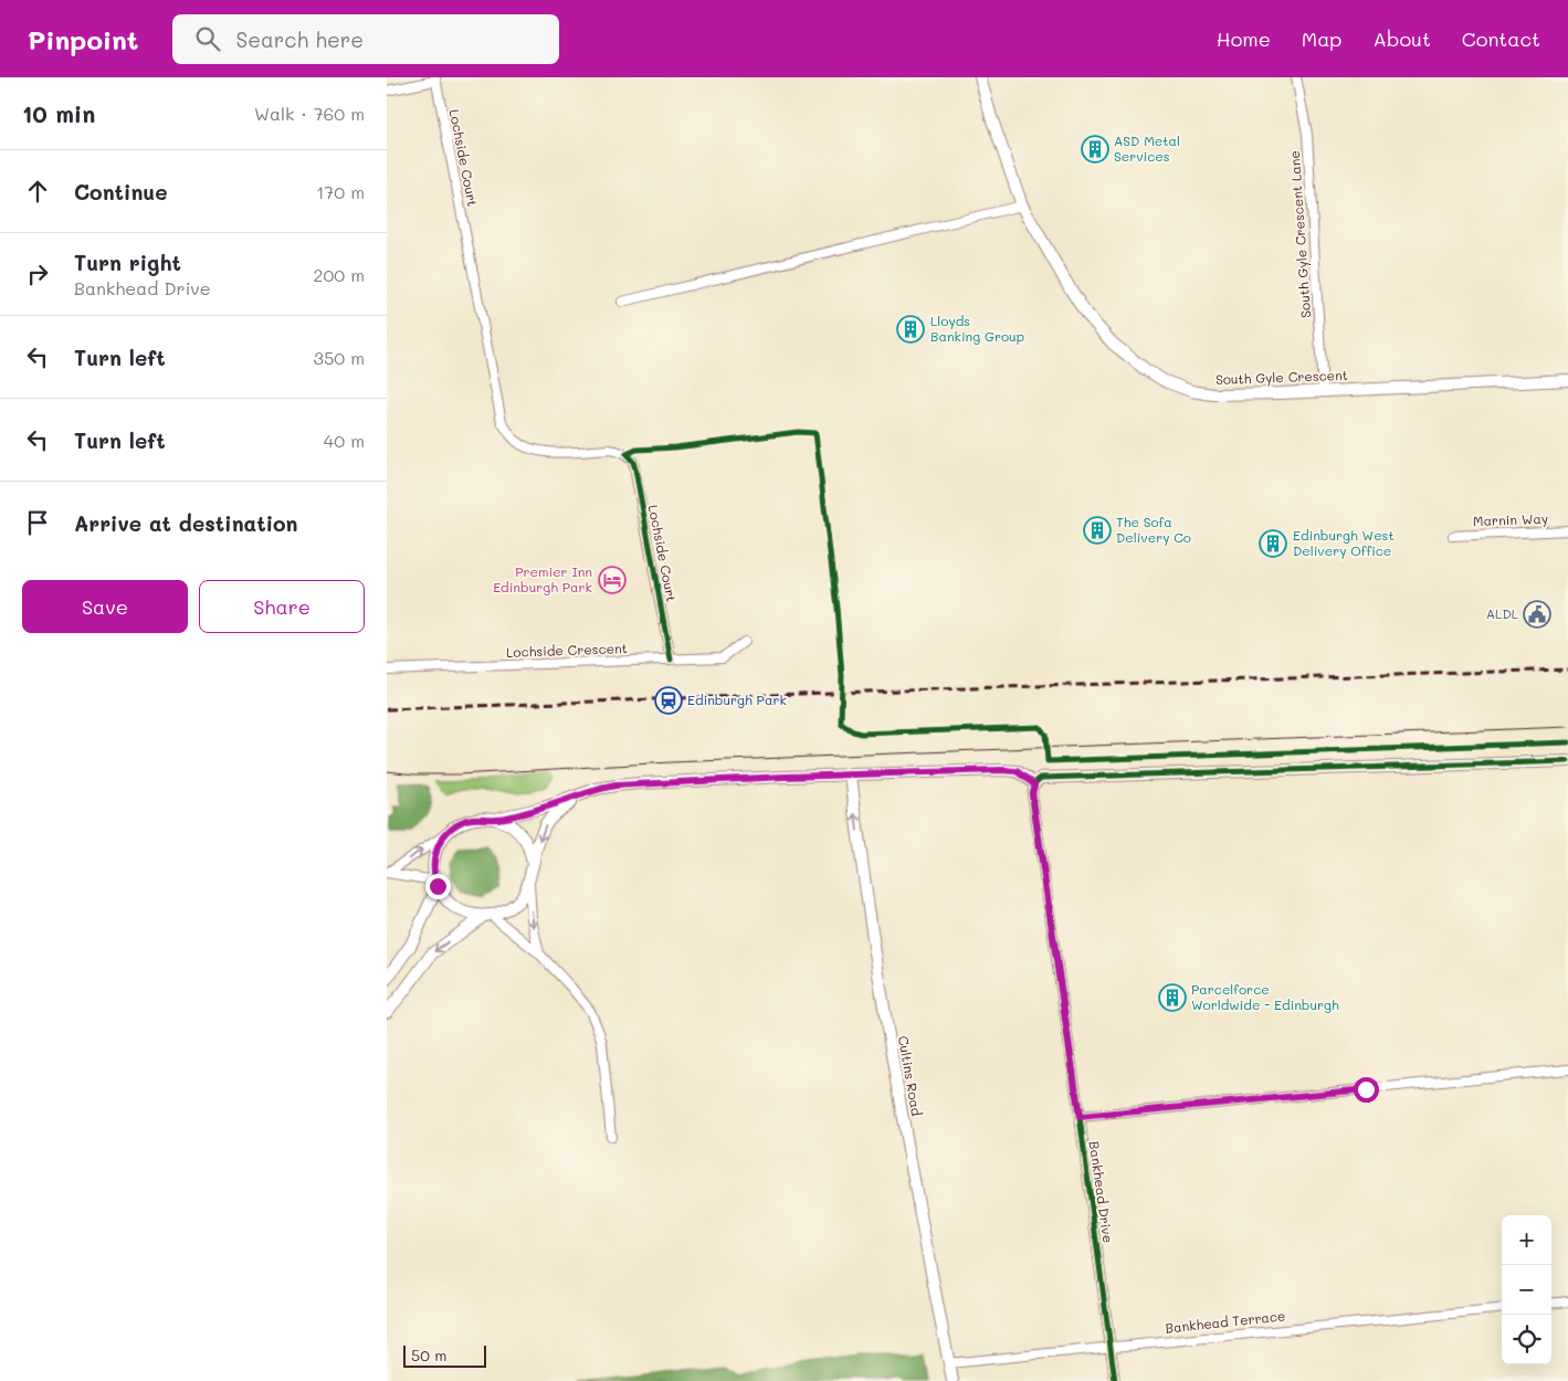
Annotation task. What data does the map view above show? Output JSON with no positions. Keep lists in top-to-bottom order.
{
  "streets": {
    "street": [
      "Lochside Court",
      "South Gyle Crescent Lane",
      "South Gyle Crescent",
      "Marnin Way",
      "Lochside Crescent",
      "Cultins Road",
      "Bankhead Drive",
      "Bankhead Terrace"
    ]
  },
  "crossings": [
    ["Lochside Court", "Lochside Crescent"],
    ["South Gyle Crescent Lane", "South Gyle Crescent"],
    ["Cultins Road", "Bankhead Terrace"],
    ["Bankhead Drive", "Bankhead Terrace"]
  ],
  "one_way": ["Cultins Road"],
  "places": {
    "building": [
      "ASD Metal Services",
      "Lloyds Banking Group",
      "The Sofa Delivery Co",
      "Edinburgh West Delivery Office",
      "Parcelforce Worldwide - Edinburgh"
    ],
    "hotel": ["Premier Inn Edinburgh Park"],
    "public building": ["ALDL"],
    "station": ["Edinburgh Park"]
  },
  "scale_bar": "50 m",
  "page": {
    "header": "Pinpoint",
    "search": "Search here",
    "nav": [
      "Home",
      "Map",
      "About",
      "Contact"
    ],
    "heading": ["10 min", "Walk · 760 m"],
    "list": [
      ["Continue", "170 m"],
      ["Turn right", "Bankhead Drive", "200 m"],
      ["Turn left", "350 m"],
      ["Turn left", "40 m"],
      "Arrive at destination"
    ],
    "buttons": ["Save", "Share"],
    "map_buttons": ["+", "−"],
    "scale": "50 m"
  }
}
